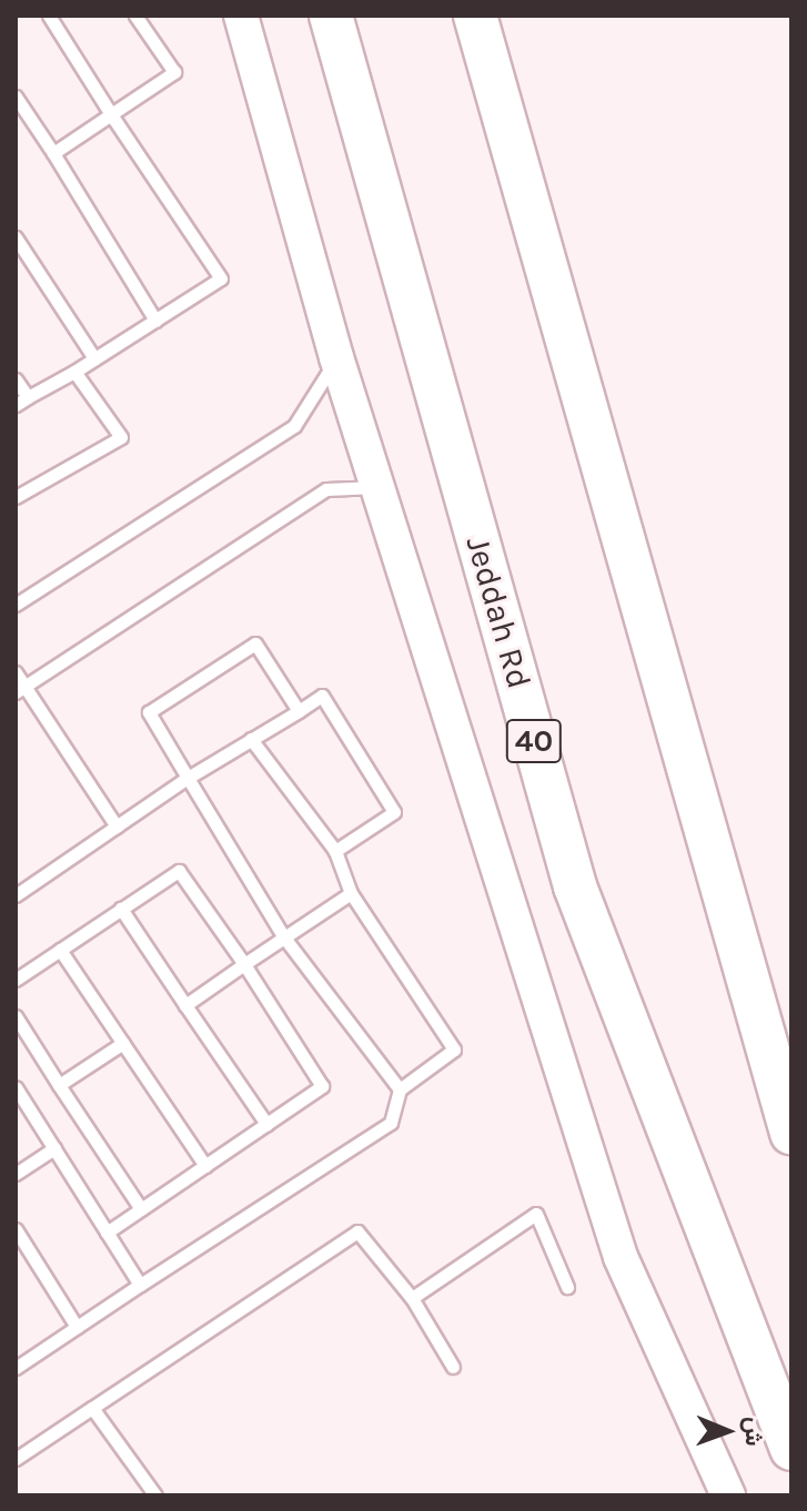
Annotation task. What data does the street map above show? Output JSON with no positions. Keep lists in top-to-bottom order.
{
  "streets": {
    "highway": ["Jeddah Rd", "40"]
  },
  "north": "right"
}
